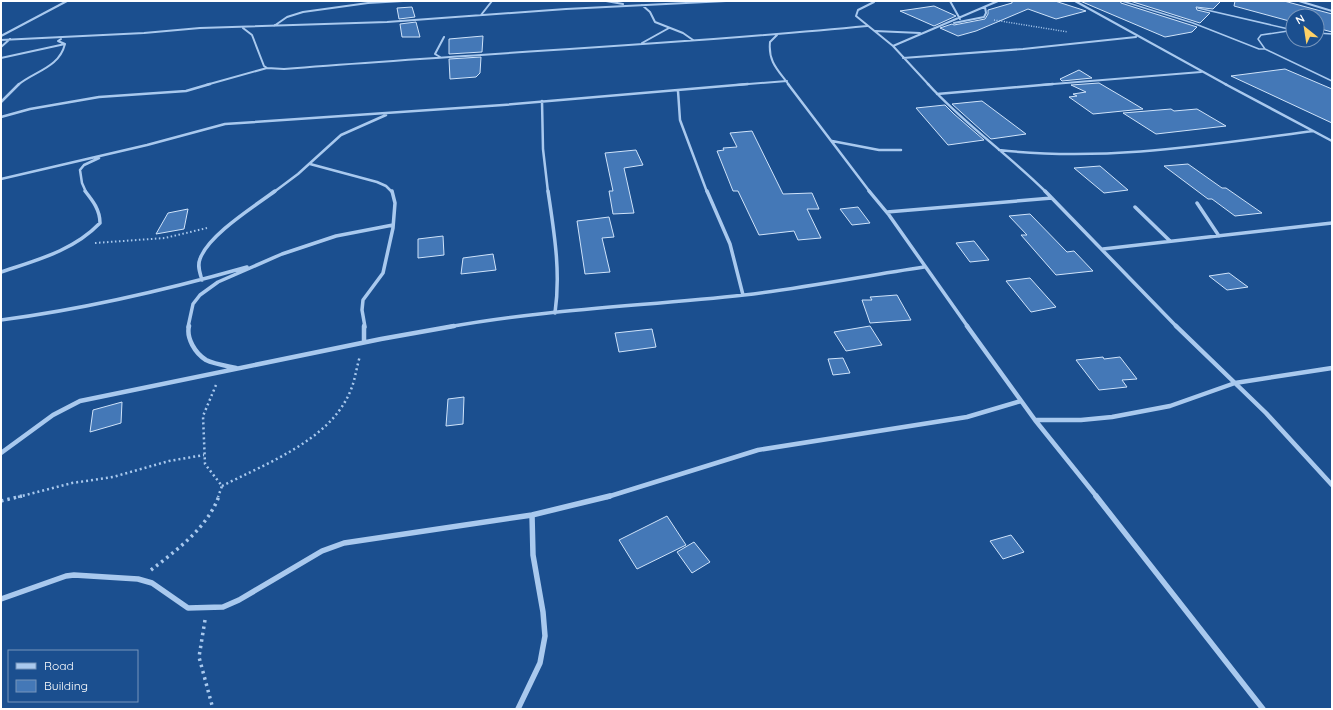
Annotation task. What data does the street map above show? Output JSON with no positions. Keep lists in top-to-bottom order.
{
  "legend": ["Road", "Building"],
  "north": "top left"
}
